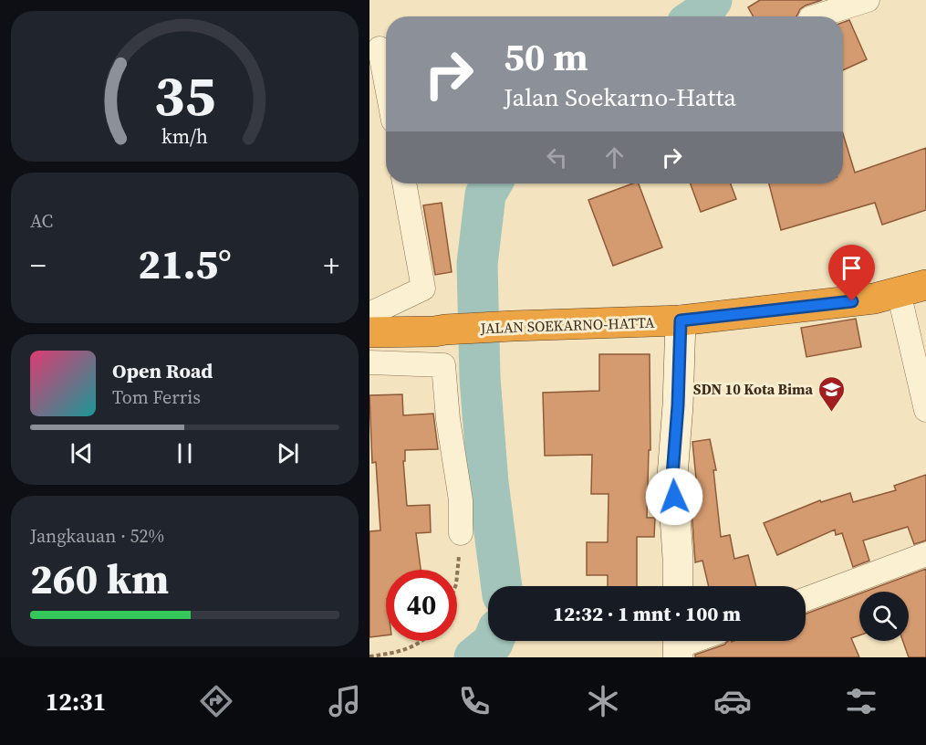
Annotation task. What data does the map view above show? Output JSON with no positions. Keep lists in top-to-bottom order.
{
  "streets": {
    "highway": ["JALAN SOEKARNO-HATTA"]
  },
  "places": {
    "school or university": ["SDN 10 Kota Bima"]
  },
  "page": {
    "turn": ["50 m", "Jalan Soekarno-Hatta"],
    "tile": [
      "AC",
      ["Jangkauan · 52%", "260 km"]
    ],
    "heat": ["−", "21.5°", "+"],
    "song": ["Open Road", "Tom Ferris"],
    "limit": "40",
    "trip": "12:32 · 1 mnt · 100 m",
    "tabs": "12:31",
    "gauge": ["35", "km/h"]
  }
}
